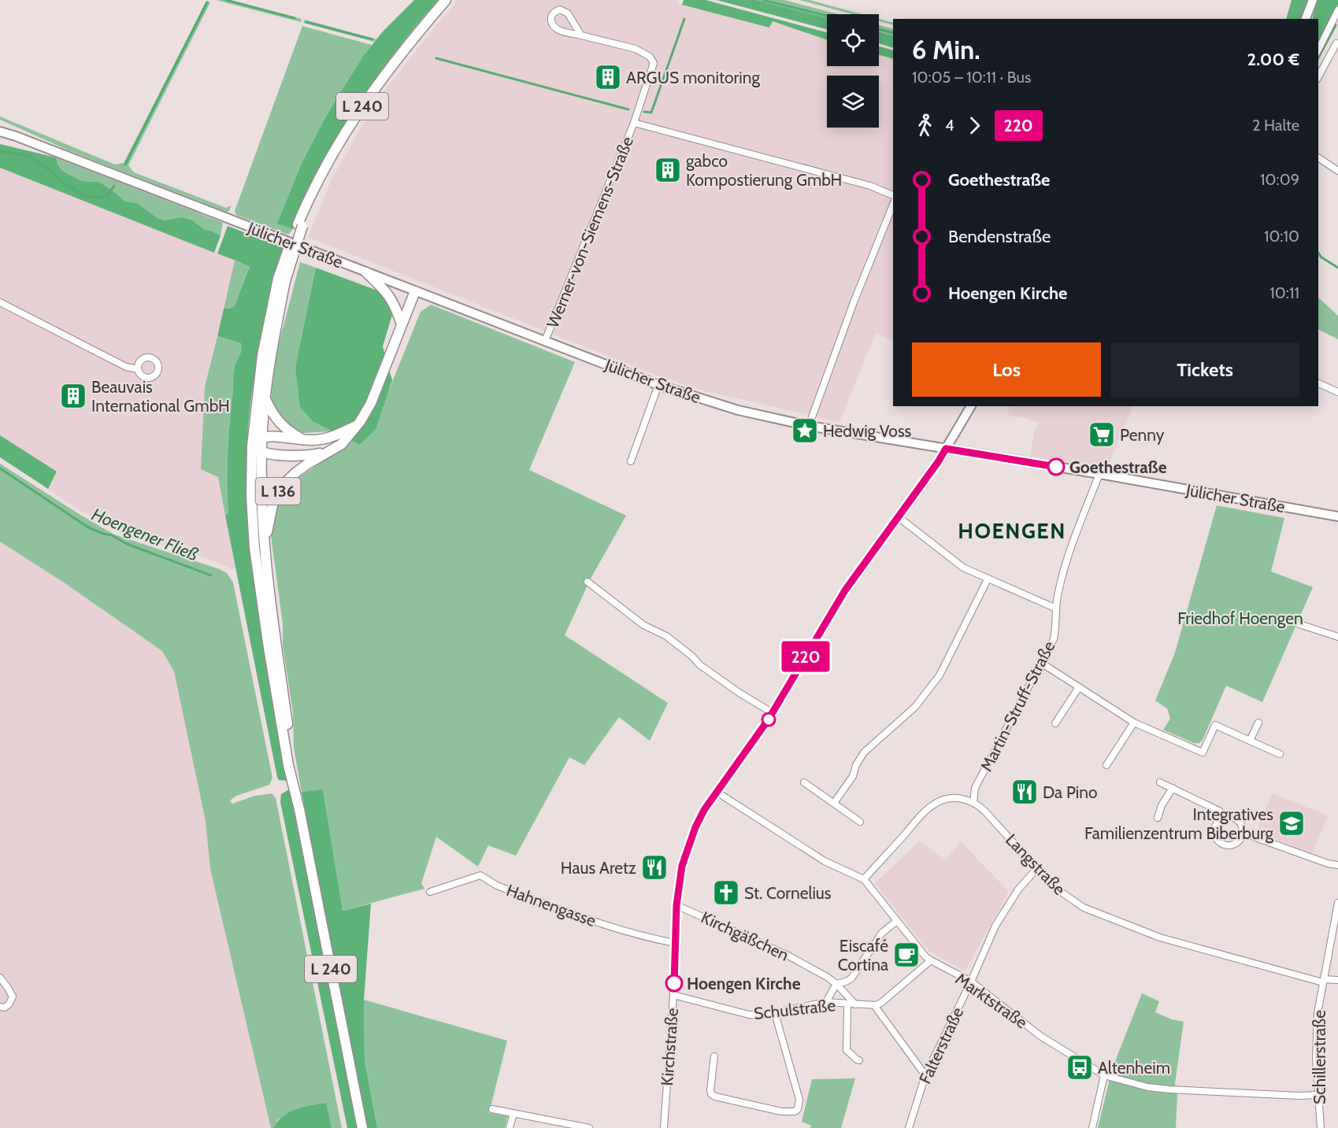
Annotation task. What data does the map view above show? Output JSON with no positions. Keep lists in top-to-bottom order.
{
  "streets": {
    "main road": ["L 240", "Jülicher Straße", "L 136"],
    "street": [
      "Werner-von-Siemens-Straße",
      "Martin-Struff-Straße",
      "Langstraße",
      "Hahnengasse",
      "Kirchgäßchen",
      "Marktstraße",
      "Schulstraße",
      "Falterstraße",
      "Kirchstraße",
      "Schillerstraße"
    ]
  },
  "crossings": [
    ["L 240", "L 136"],
    ["Werner-von-Siemens-Straße", "Jülicher Straße"],
    ["Jülicher Straße", "L 136"],
    ["Jülicher Straße", "Martin-Struff-Straße"],
    ["Jülicher Straße", "Kirchstraße"],
    ["Martin-Struff-Straße", "Langstraße"],
    ["Langstraße", "Falterstraße"],
    ["Langstraße", "Schillerstraße"],
    ["Hahnengasse", "Kirchstraße"],
    ["Kirchgäßchen", "Schulstraße"],
    ["Kirchgäßchen", "Kirchstraße"],
    ["Marktstraße", "Falterstraße"],
    ["Marktstraße", "Kirchstraße"],
    ["Marktstraße", "Schillerstraße"],
    ["Schulstraße", "Kirchstraße"]
  ],
  "districts": ["HOENGEN"],
  "water": ["Hoengener Fließ"],
  "parks": ["Friedhof Hoengen"],
  "places": {
    "building": ["ARGUS monitoring", "gabco Kompostierung GmbH", "Beauvais International GmbH"],
    "place": ["Hedwig Voss"],
    "supermarket": ["Penny"],
    "other": ["Goethestraße", "Hoengen Kirche"],
    "restaurant": ["Da Pino", "Haus Aretz"],
    "school or university": ["Integratives Familienzentrum Biberburg"],
    "church": ["St. Cornelius"],
    "cafe": ["Eiscafé Cortina"],
    "bus stop": ["Altenheim"]
  },
  "lines": ["bus line 220"],
  "page": {
    "on_map": "220",
    "heading": ["6 Min.", "10:05 – 10:11 · Bus", "2.00 €"],
    "legs": ["4", "220", "2 Halte"],
    "list": [
      {
        "name": "Goethestraße",
        "value": "10:09"
      },
      {
        "name": "Bendenstraße",
        "value": "10:10"
      },
      {
        "name": "Hoengen Kirche",
        "value": "10:11"
      }
    ],
    "buttons": ["Los", "Tickets"]
  }
}
